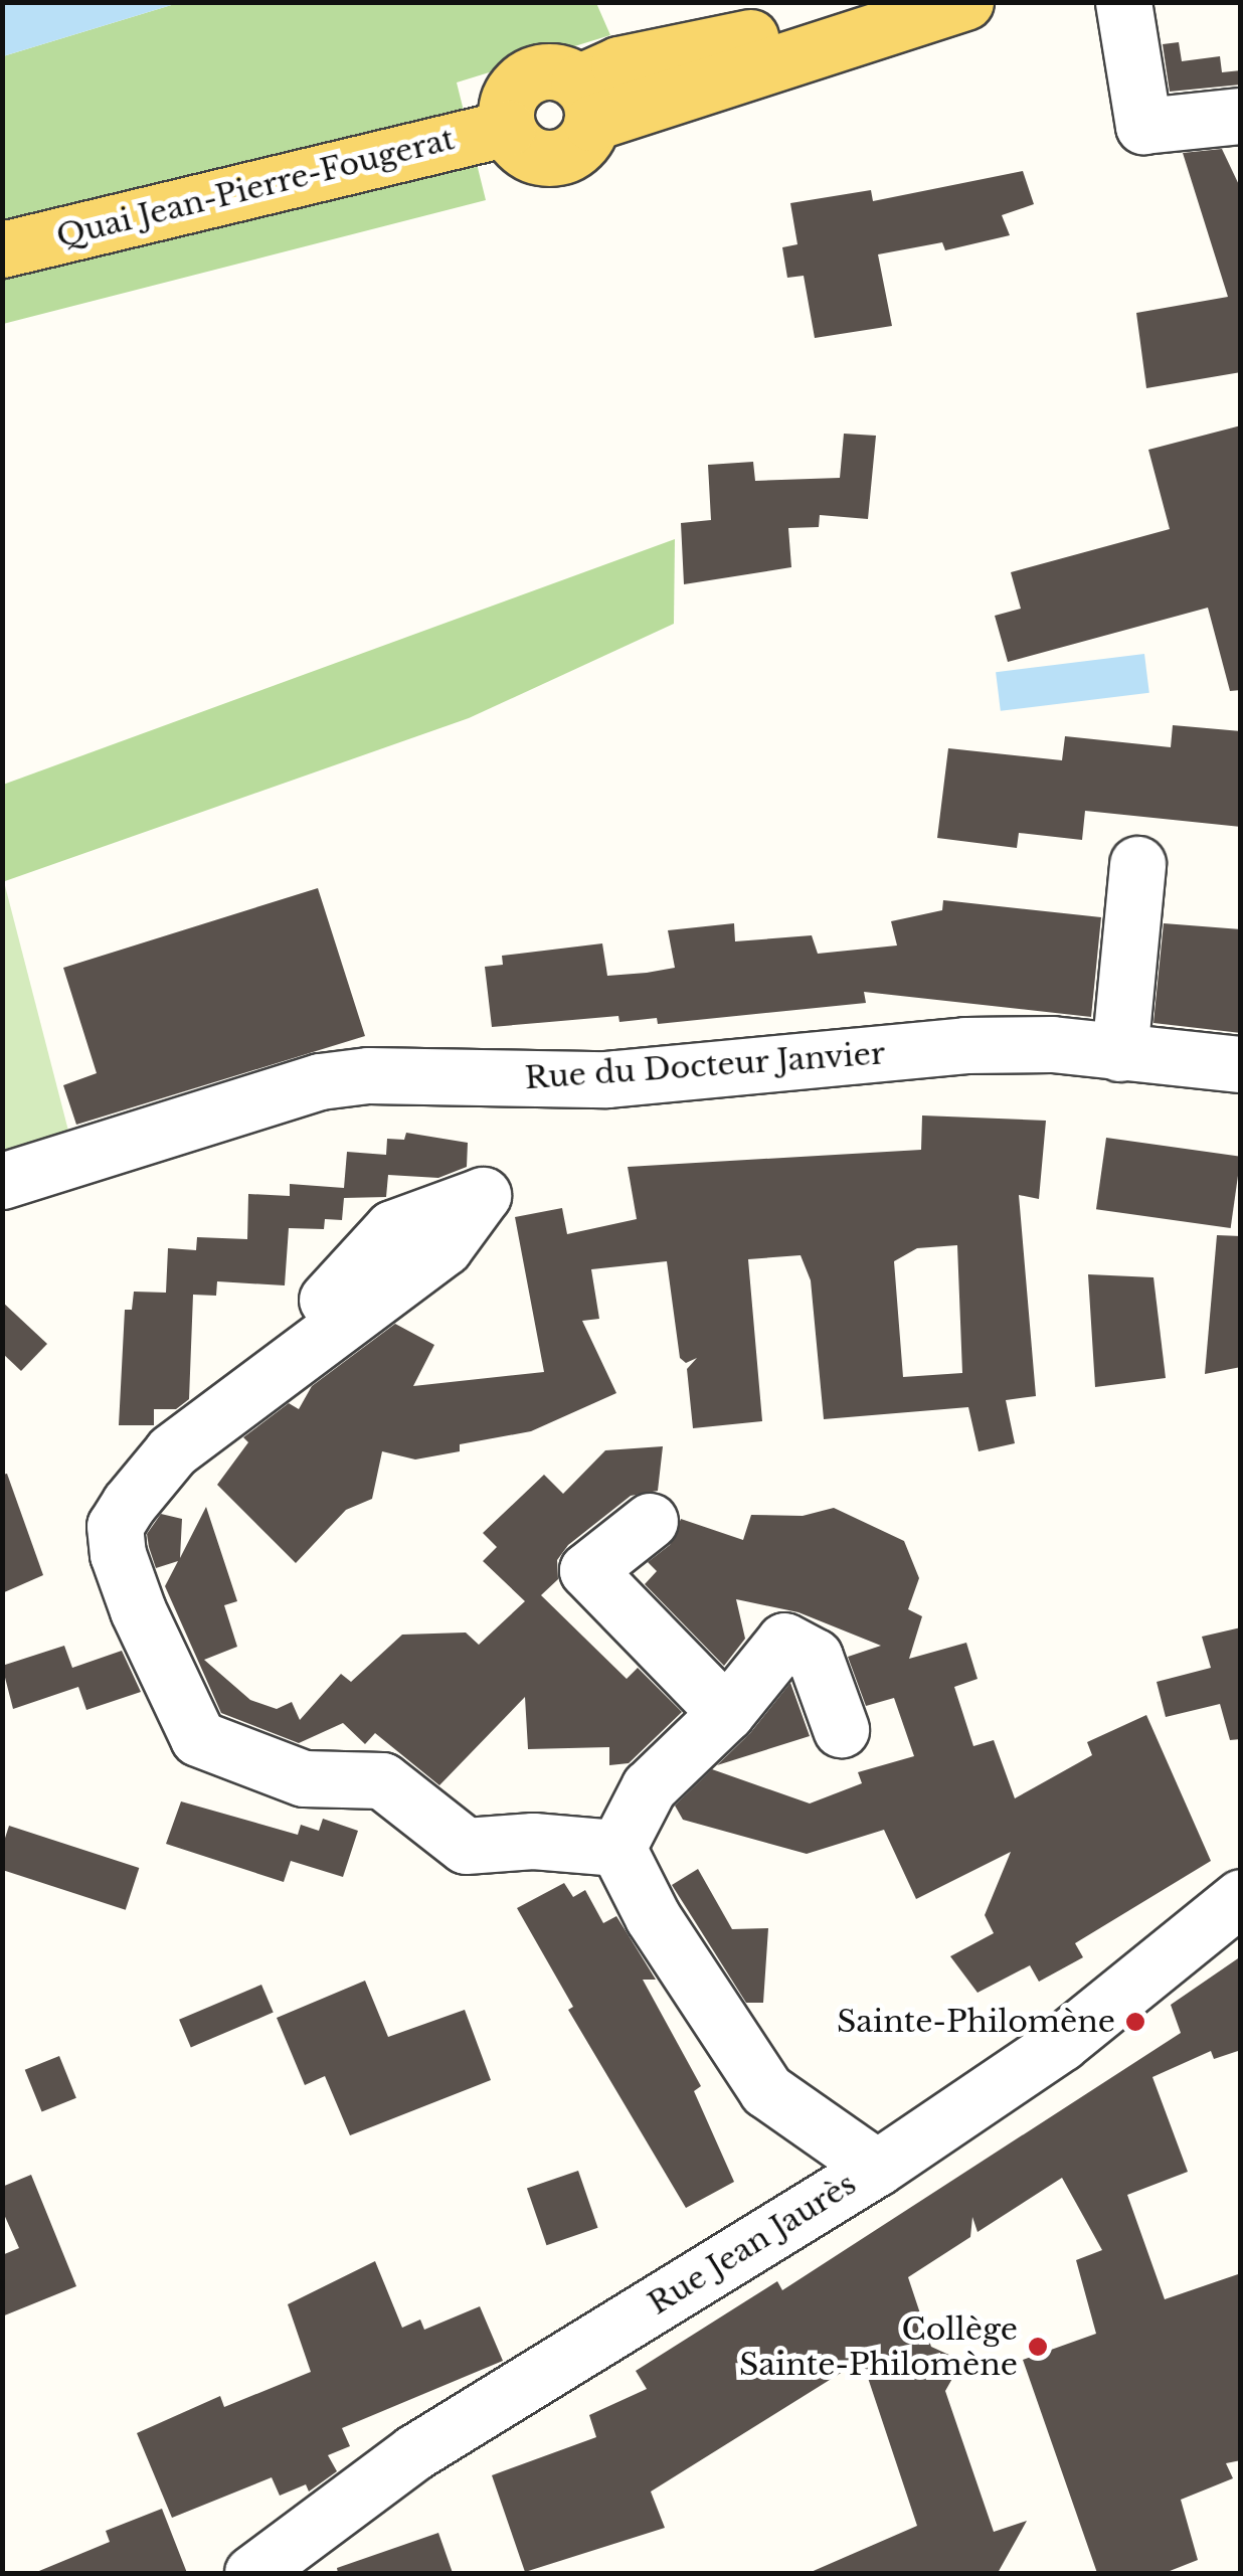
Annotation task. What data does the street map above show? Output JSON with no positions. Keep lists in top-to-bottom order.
{
  "streets": {
    "main road": ["Quai Jean-Pierre-Fougerat"],
    "street": ["Rue du Docteur Janvier", "Rue Jean Jaurès"]
  },
  "places": ["Sainte-Philomène", "Collège Sainte-Philomène"]
}
